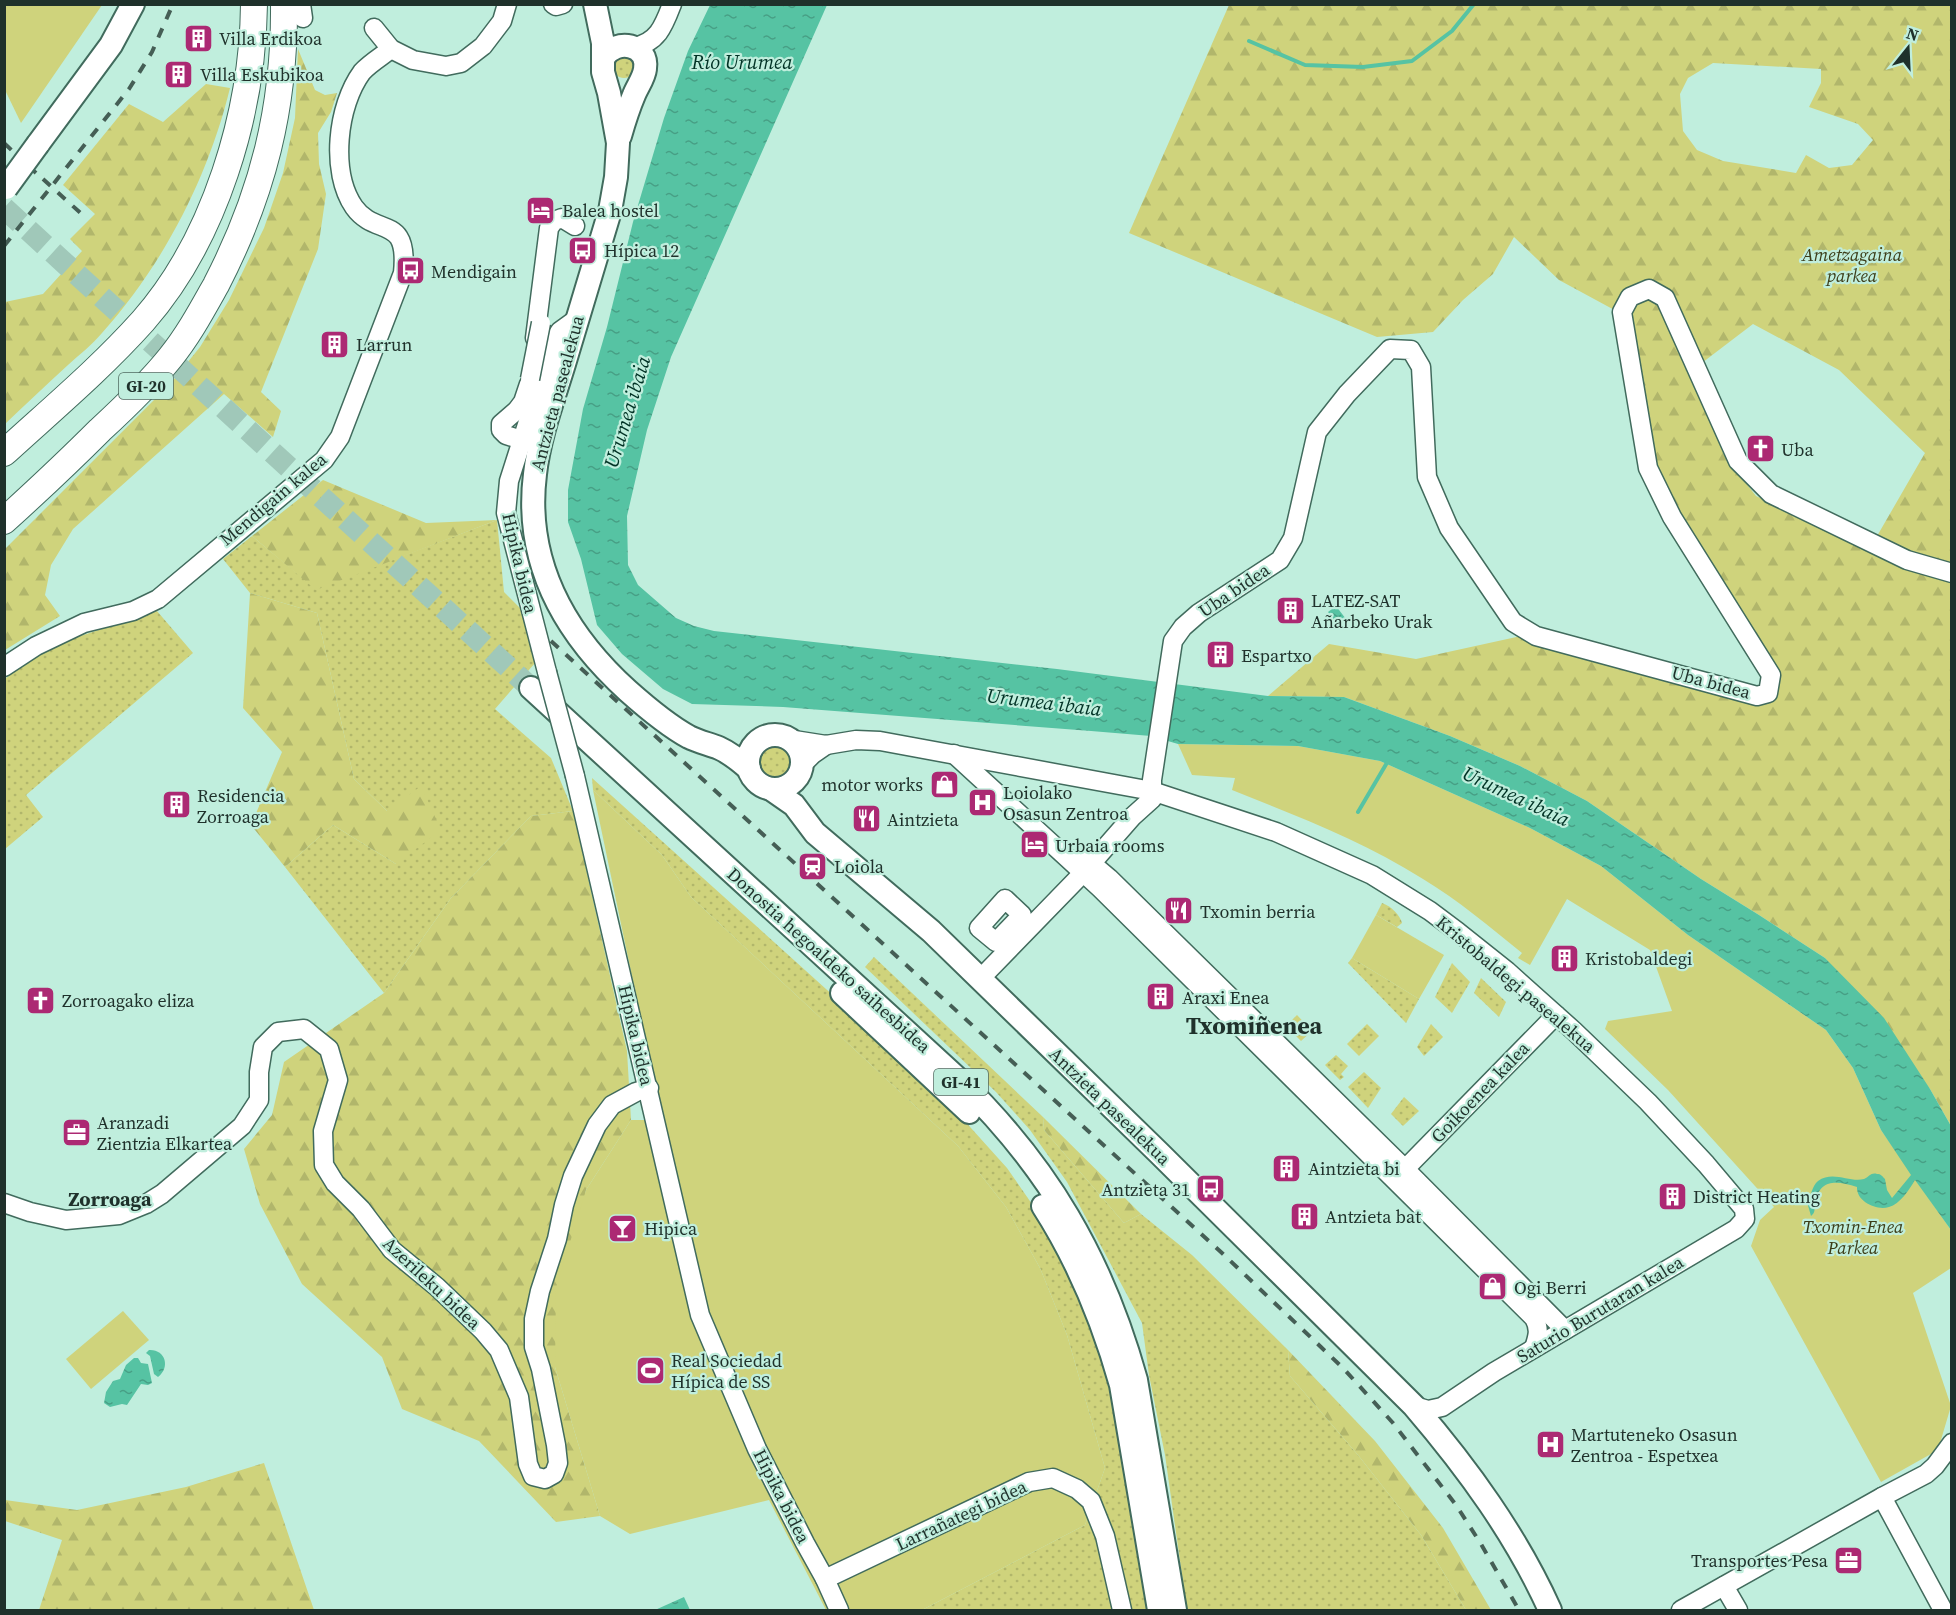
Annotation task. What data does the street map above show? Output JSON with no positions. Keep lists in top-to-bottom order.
{
  "streets": {
    "highway": ["GI-20"],
    "main road": ["Antzieta pasealekua", "Donostia hegoaldeko saihesbidea", "GI-41"],
    "street": [
      "Mendigain kalea",
      "Hipika bidea",
      "Uba bidea",
      "Kristobaldegi pasealekua",
      "Goikoenea kalea",
      "Azerileku bidea",
      "Saturio Burutaran kalea",
      "Larrañategi bidea"
    ]
  },
  "crossings": [
    ["Antzieta pasealekua", "Hipika bidea"],
    ["Antzieta pasealekua", "Kristobaldegi pasealekua"],
    ["Hipika bidea", "Azerileku bidea"],
    ["Hipika bidea", "Larrañategi bidea"],
    ["Uba bidea", "Kristobaldegi pasealekua"],
    ["Kristobaldegi pasealekua", "Goikoenea kalea"],
    ["Kristobaldegi pasealekua", "Saturio Burutaran kalea"]
  ],
  "districts": ["Txomiñenea", "Zorroaga"],
  "water": ["Río Urumea", "Urumea ibaia"],
  "parks": ["Ametzagaina parkea", "Txomin-Enea Parkea"],
  "places": {
    "building": [
      "Villa Erdikoa",
      "Villa Eskubikoa",
      "Larrun",
      "LATEZ-SAT Añarbeko Urak",
      "Espartxo",
      "Residencia Zorroaga",
      "Kristobaldegi",
      "Araxi Enea",
      "Aintzieta bi",
      "District Heating",
      "Antzieta bat"
    ],
    "hotel": ["Balea hostel", "Urbaia rooms"],
    "bus stop": ["Hípica 12", "Mendigain", "Antzieta 31"],
    "church": ["Uba", "Zorroagako eliza"],
    "shop": ["motor works", "Ogi Berri"],
    "hospital": ["Loiolako Osasun Zentroa", "Martuteneko Osasun Zentroa - Espetxea"],
    "restaurant": ["Aintzieta", "Txomin berria"],
    "station": ["Loiola"],
    "office": ["Aranzadi Zientzia Elkartea", "Transportes Pesa"],
    "bar": ["Hipica"],
    "sports": ["Real Sociedad Hípica de SS"]
  },
  "north": "top"
}
